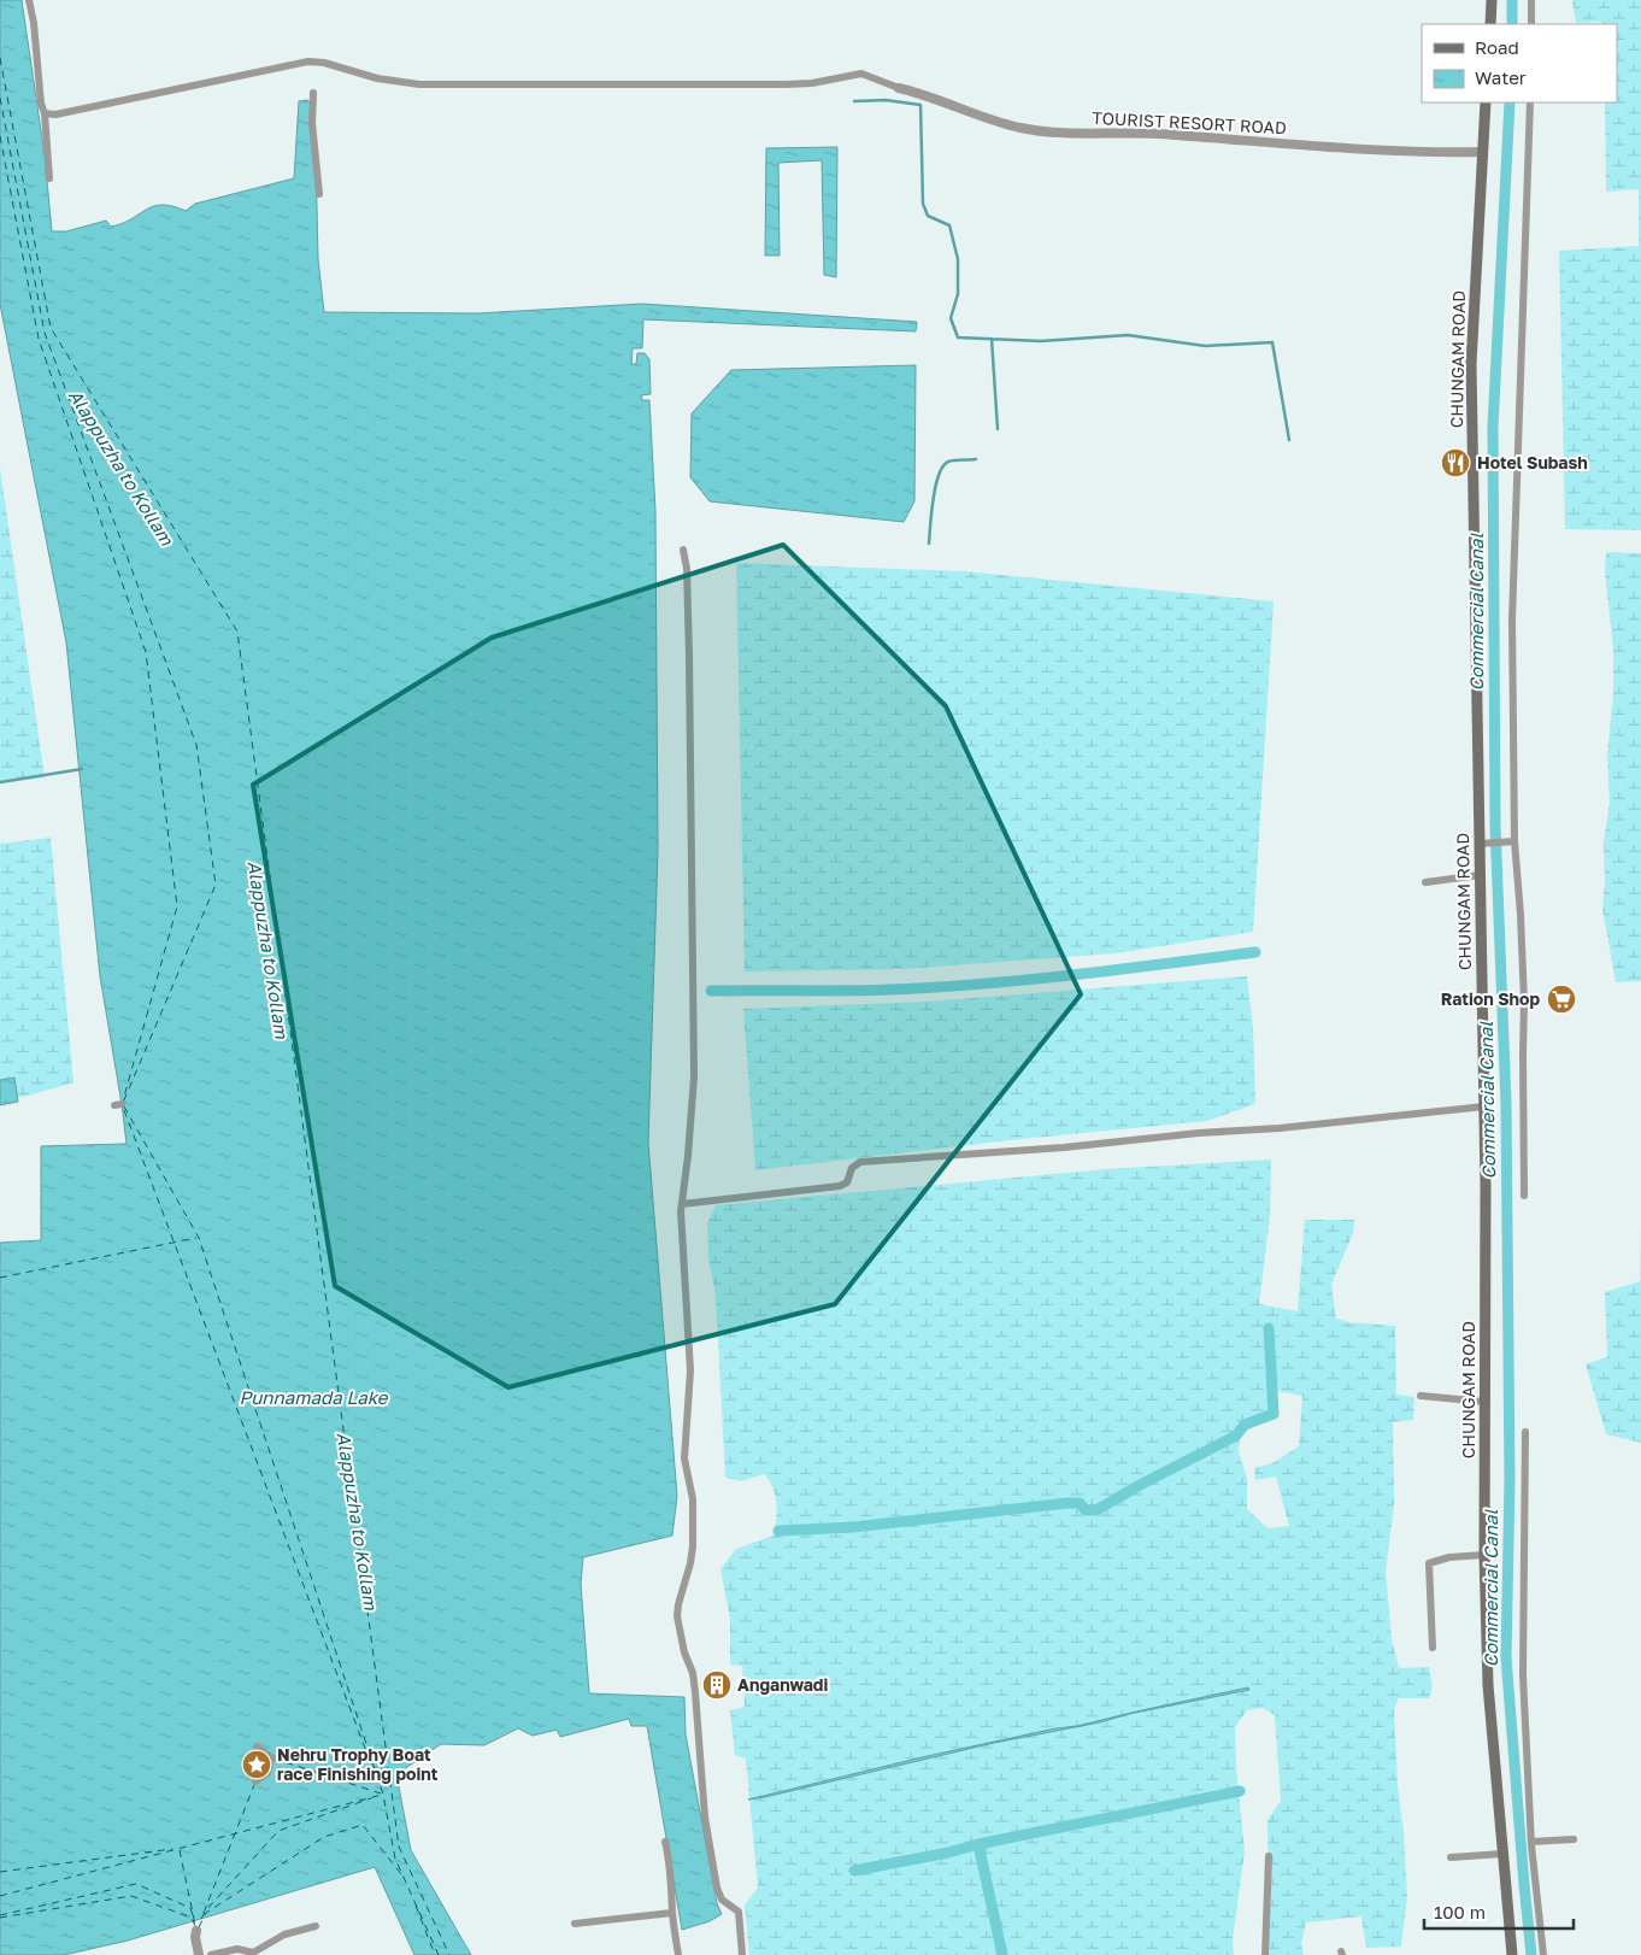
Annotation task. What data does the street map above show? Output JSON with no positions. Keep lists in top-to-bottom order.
{
  "streets": {
    "main road": ["CHUNGAM ROAD"],
    "street": ["TOURIST RESORT ROAD"]
  },
  "crossings": [
    ["TOURIST RESORT ROAD", "CHUNGAM ROAD"]
  ],
  "water": ["Alappuzha to Kollam", "Commercial Canal", "Punnamada Lake"],
  "places": {
    "restaurant": ["Hotel Subash"],
    "supermarket": ["Ration Shop"],
    "building": ["Anganwadi"],
    "place": ["Nehru Trophy Boat race Finishing point"]
  },
  "legend": ["Road", "Water"],
  "scale_bar": "100 m"
}
